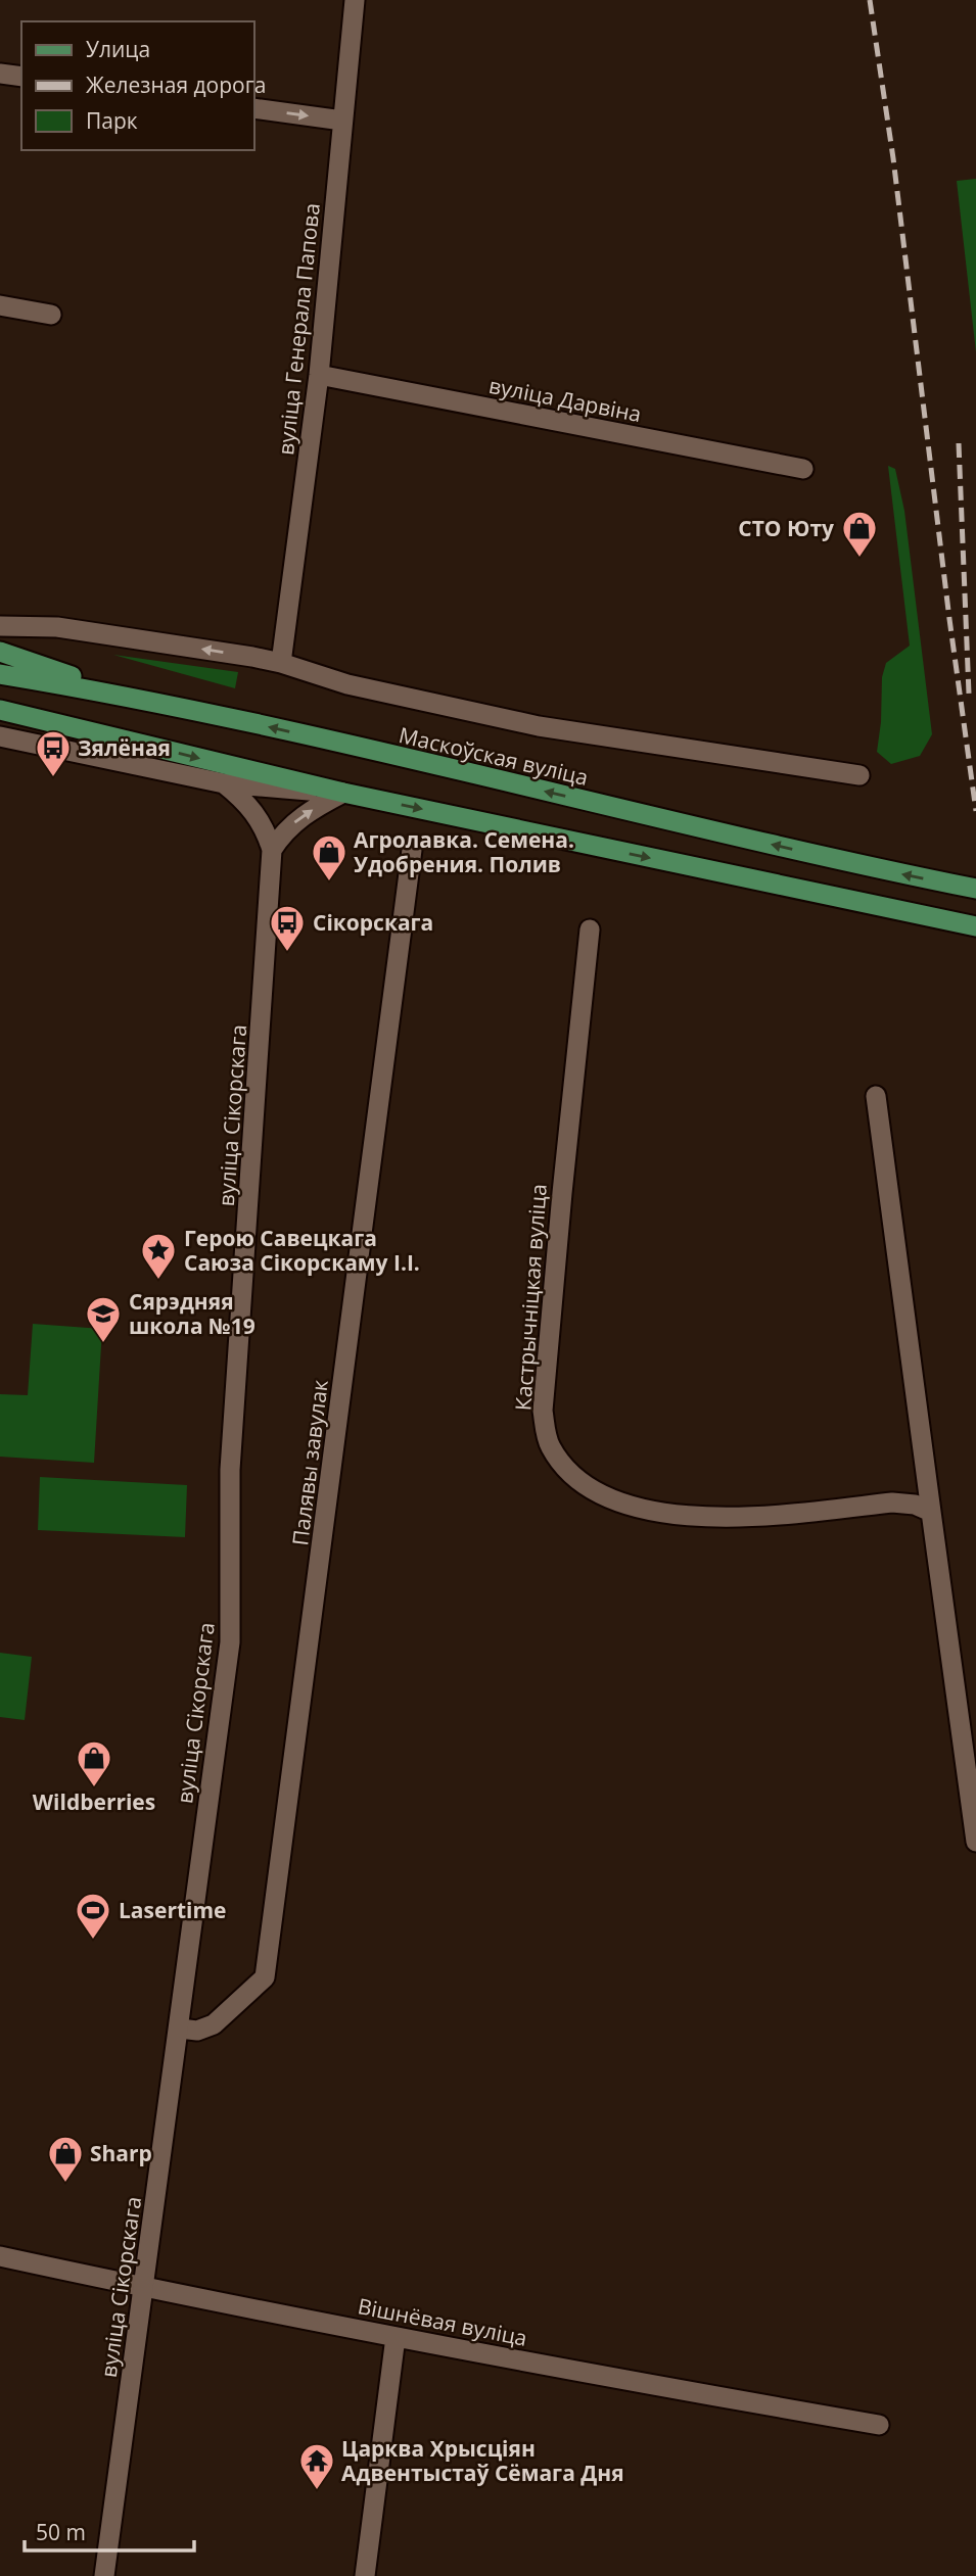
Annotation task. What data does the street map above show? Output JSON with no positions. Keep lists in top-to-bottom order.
{
  "streets": {
    "main road": ["Маскоўская вуліца"],
    "street": [
      "вуліца Генерала Папова",
      "вуліца Дарвіна",
      "вуліца Сікорскага",
      "Кастрычніцкая вуліца",
      "Палявы завулак",
      "Вішнёвая вуліца"
    ]
  },
  "crossings": [
    ["вуліца Генерала Папова", "вуліца Дарвіна"],
    ["вуліца Генерала Папова", "Маскоўская вуліца"],
    ["вуліца Сікорскага", "Палявы завулак"],
    ["вуліца Сікорскага", "Вішнёвая вуліца"]
  ],
  "places": {
    "shop": [
      "СТО Юту",
      "Агролавка. Семена. Удобрения. Полив",
      "Wildberries",
      "Sharp"
    ],
    "bus stop": ["Зялёная", "Сікорскага"],
    "place": ["Герою Савецкага Саюза Сікорскаму І.І."],
    "school or university": ["Сярэдняя школа №19"],
    "sports": ["Lasertime"],
    "temple": ["Царква Хрысціян Адвентыстаў Сёмага Дня"]
  },
  "legend": ["Улица", "Железная дорога", "Парк"],
  "scale_bar": "50 m"
}
